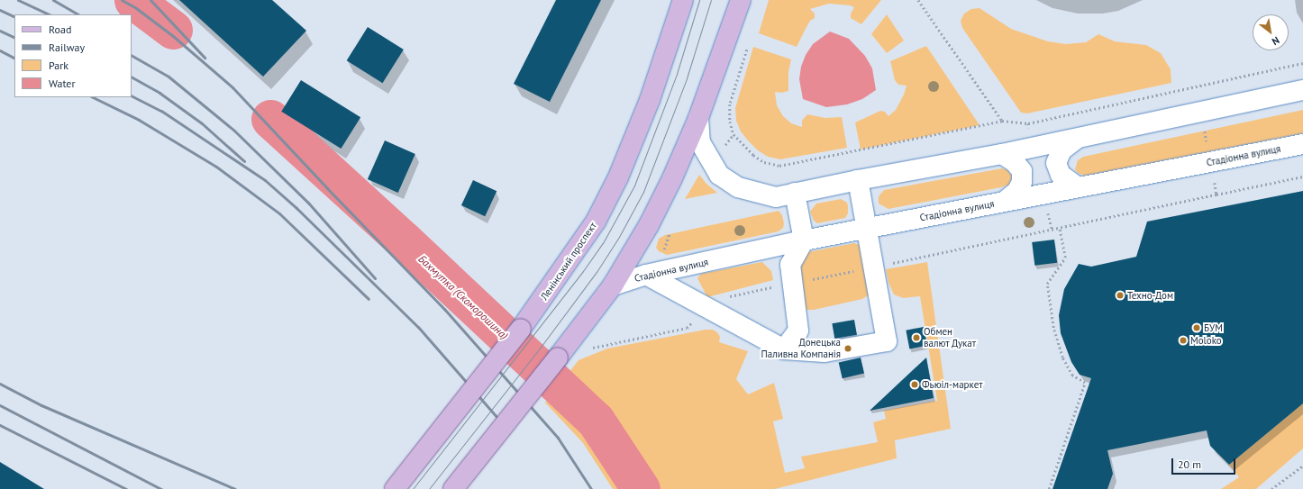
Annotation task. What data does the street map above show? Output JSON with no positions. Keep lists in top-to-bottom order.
{
  "streets": {
    "main road": ["Ленінський проспект"],
    "street": ["Стадіонна вулиця"]
  },
  "water": ["Бахмутка (Скоморошина)"],
  "places": [
    "Техно-Дом",
    "БУМ",
    "Обмен валют Дукат",
    "Moloko",
    "Донецька Паливна Компанія",
    "Фьюіл-маркет"
  ],
  "legend": [
    "Road",
    "Railway",
    "Park",
    "Water"
  ],
  "scale_bar": "20 m",
  "north": "bottom right"
}
